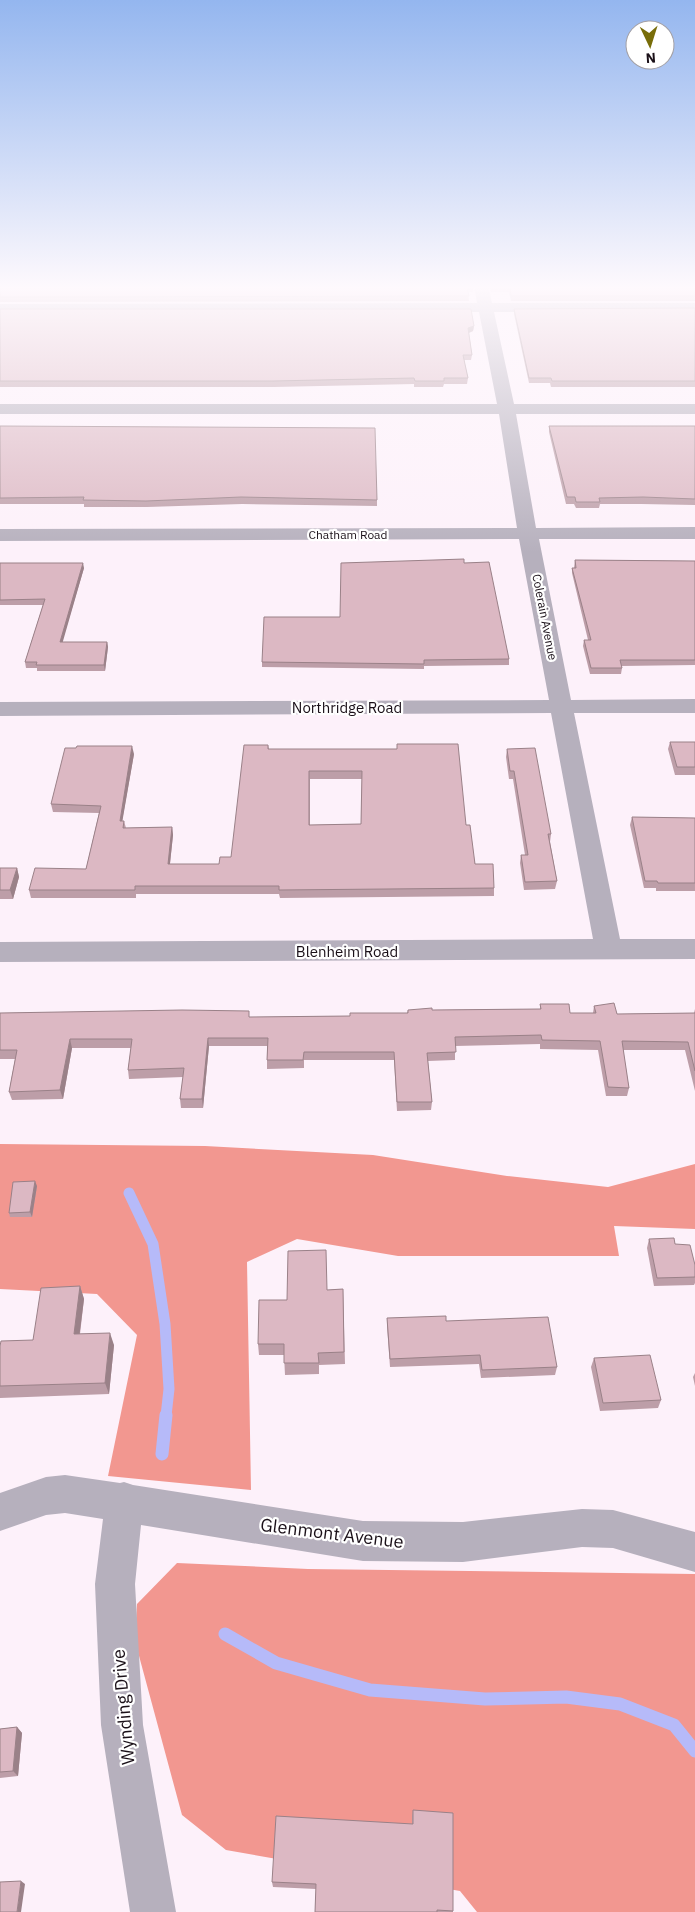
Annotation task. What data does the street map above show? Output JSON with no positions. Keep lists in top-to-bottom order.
{
  "streets": {
    "street": [
      "Chatham Road",
      "Colerain Avenue",
      "Northridge Road",
      "Blenheim Road",
      "Glenmont Avenue",
      "Wynding Drive"
    ]
  },
  "crossings": [
    ["Chatham Road", "Colerain Avenue"],
    ["Colerain Avenue", "Northridge Road"],
    ["Colerain Avenue", "Blenheim Road"],
    ["Glenmont Avenue", "Wynding Drive"]
  ],
  "north": "bottom"
}
